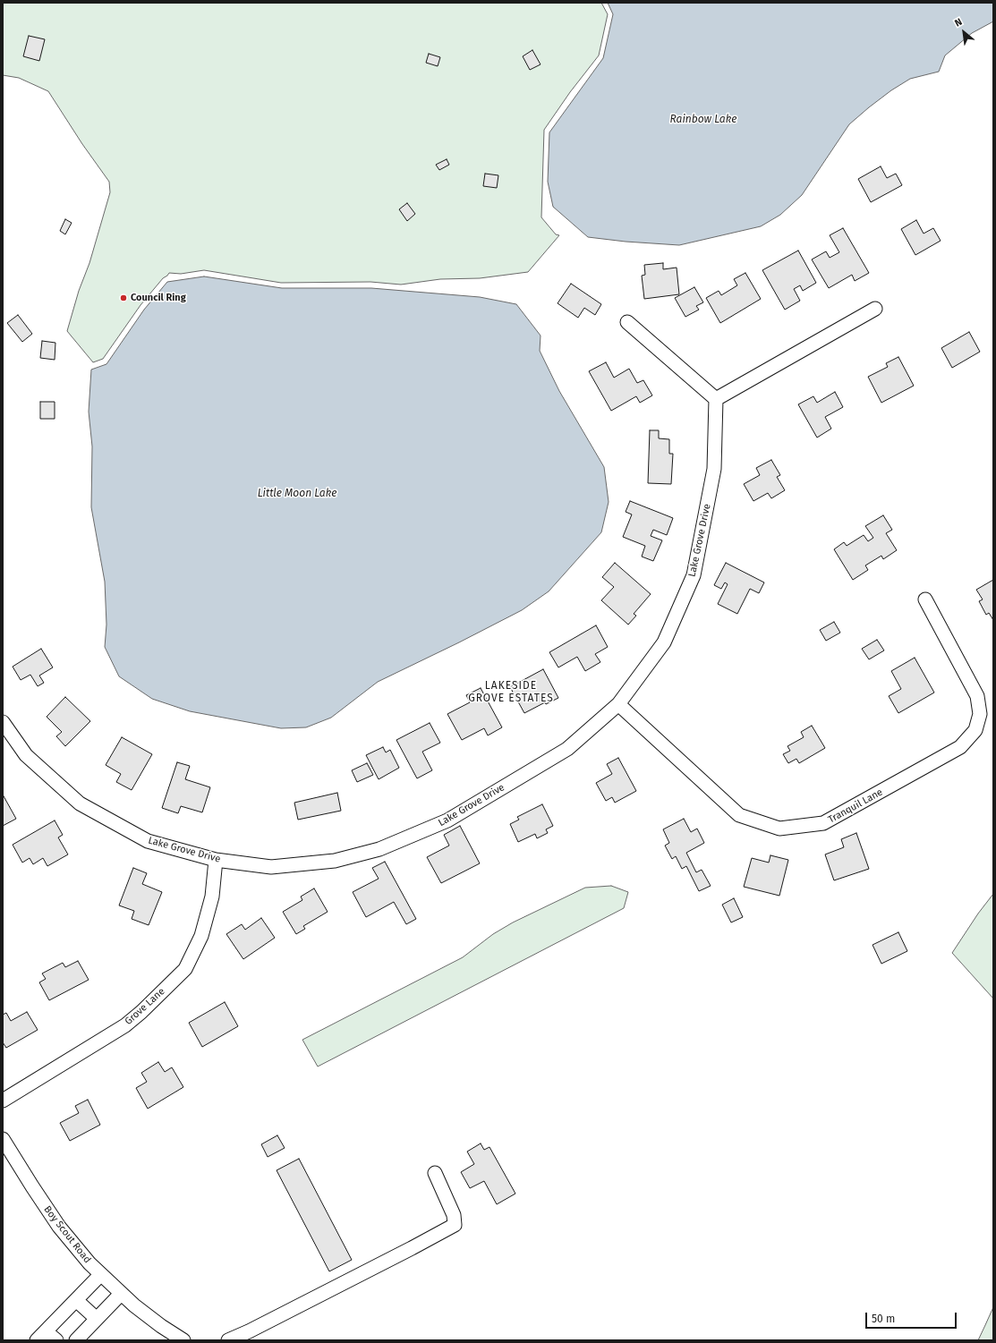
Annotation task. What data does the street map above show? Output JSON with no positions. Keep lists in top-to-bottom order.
{
  "streets": {
    "street": [
      "Lake Grove Drive",
      "Tranquil Lane",
      "Grove Lane",
      "Boy Scout Road"
    ]
  },
  "crossings": [
    ["Lake Grove Drive", "Tranquil Lane"],
    ["Lake Grove Drive", "Grove Lane"]
  ],
  "districts": ["LAKESIDE GROVE ESTATES"],
  "water": ["Rainbow Lake", "Little Moon Lake"],
  "places": ["Council Ring"],
  "scale_bar": "50 m",
  "north": "top left"
}
